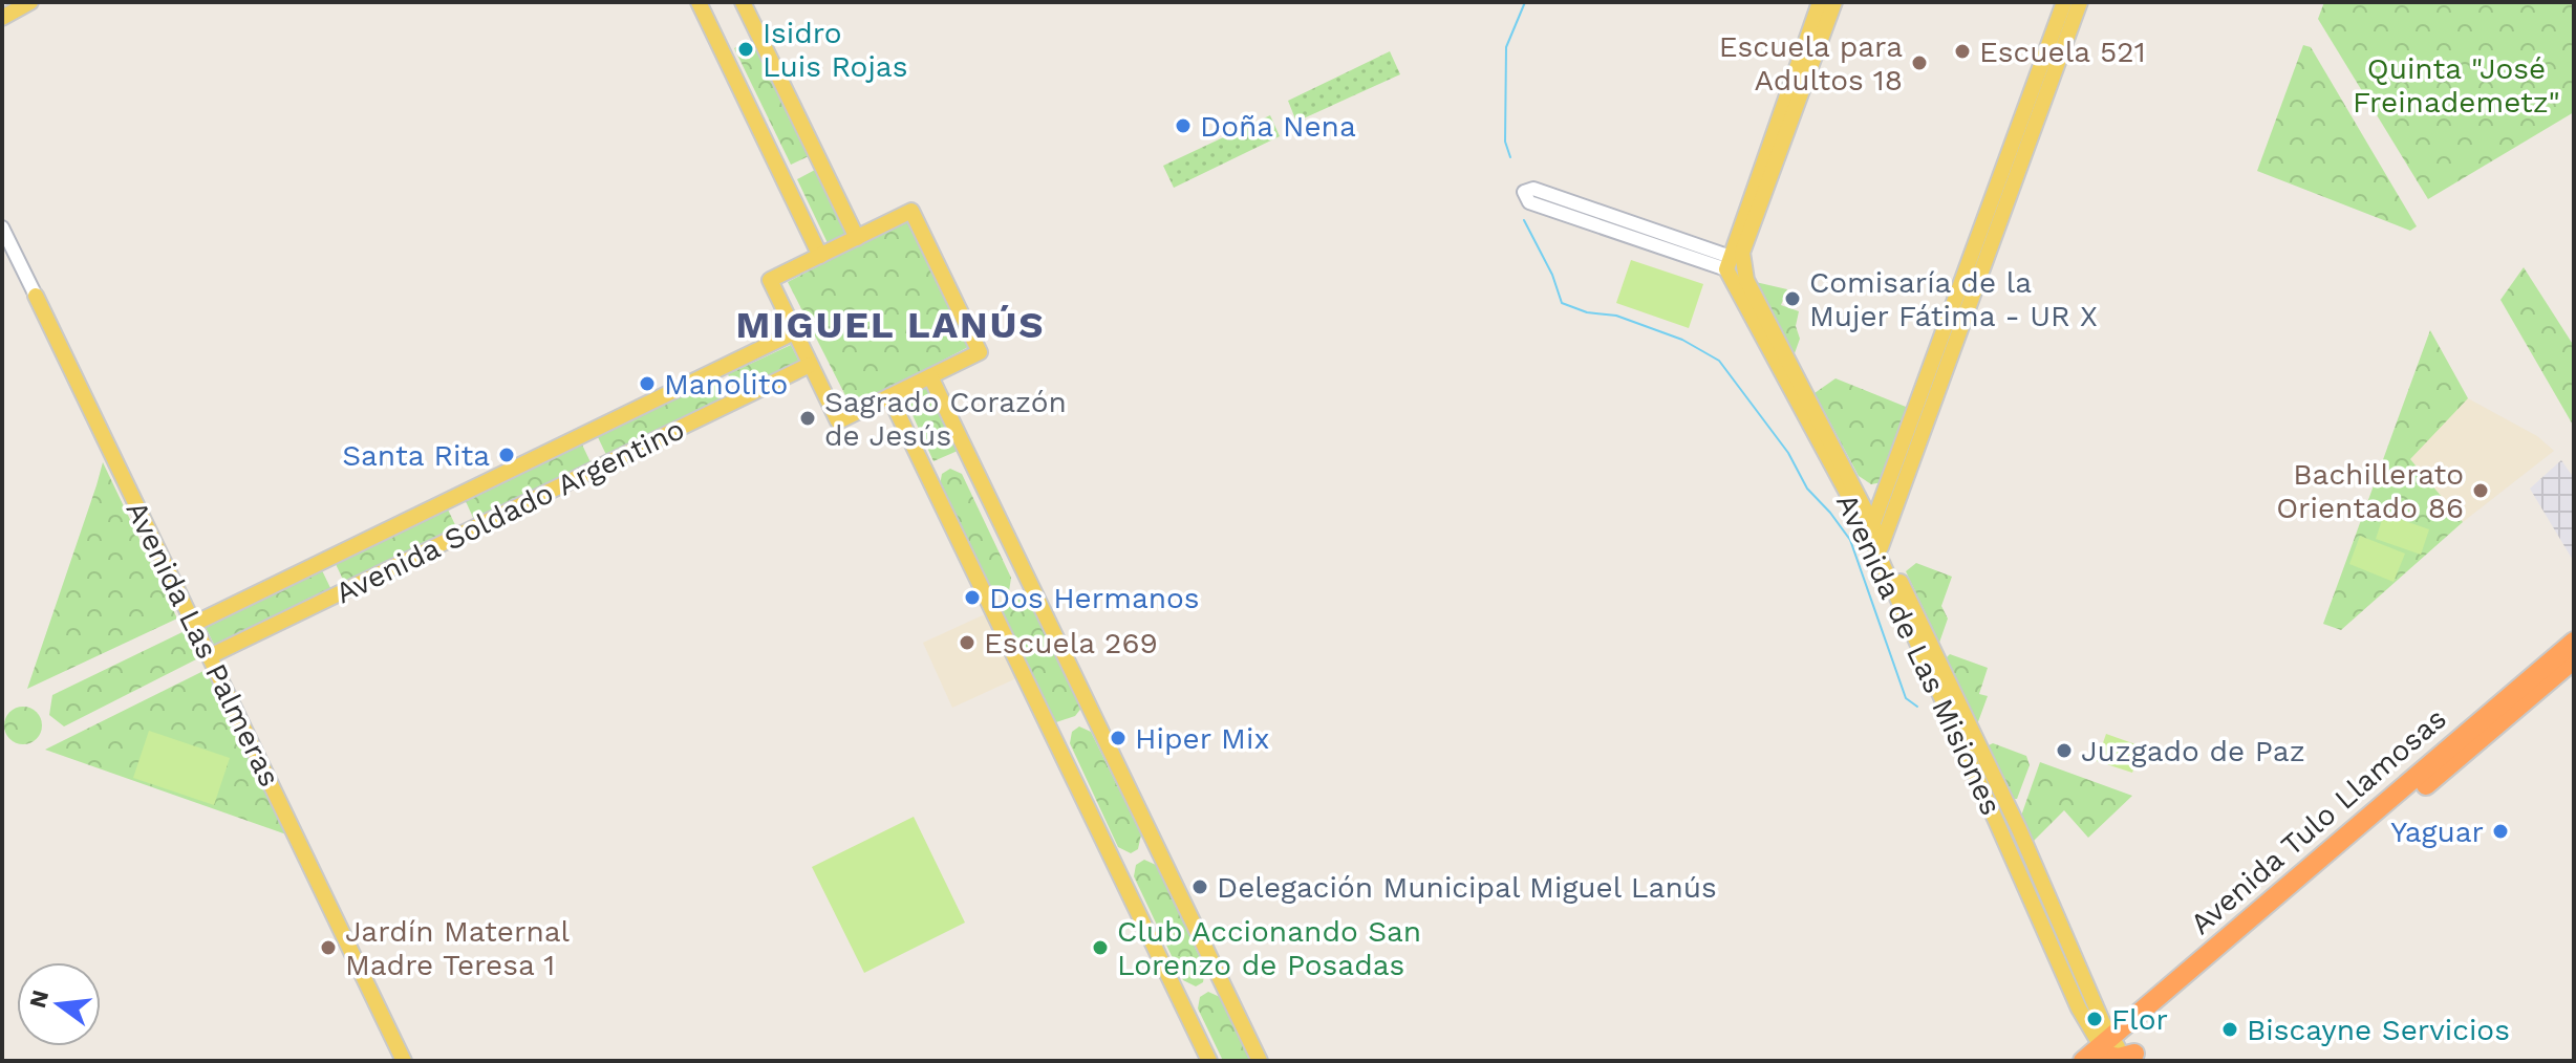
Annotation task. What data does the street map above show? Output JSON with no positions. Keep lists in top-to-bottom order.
{
  "streets": {
    "highway": ["Avenida Tulo Llamosas"],
    "main road": ["Avenida Soldado Argentino", "Avenida Las Palmeras", "Avenida de Las Misiones"]
  },
  "crossings": [
    ["Avenida Soldado Argentino", "Avenida Las Palmeras"],
    ["Avenida de Las Misiones", "Avenida Tulo Llamosas"]
  ],
  "districts": ["MIGUEL LANÚS"],
  "parks": ["Quinta \"José Freinademetz\""],
  "places": [
    "Isidro Luis Rojas",
    "Escuela 521",
    "Escuela para Adultos 18",
    "Doña Nena",
    "Comisaría de la Mujer Fátima - UR X",
    "Manolito",
    "Sagrado Corazón de Jesús",
    "Santa Rita",
    "Bachillerato Orientado 86",
    "Dos Hermanos",
    "Escuela 269",
    "Hiper Mix",
    "Juzgado de Paz",
    "Yaguar",
    "Delegación Municipal Miguel Lanús",
    "Jardín Maternal Madre Teresa 1",
    "Club Accionando San Lorenzo de Posadas",
    "Flor",
    "Biscayne Servicios"
  ],
  "north": "left"
}
